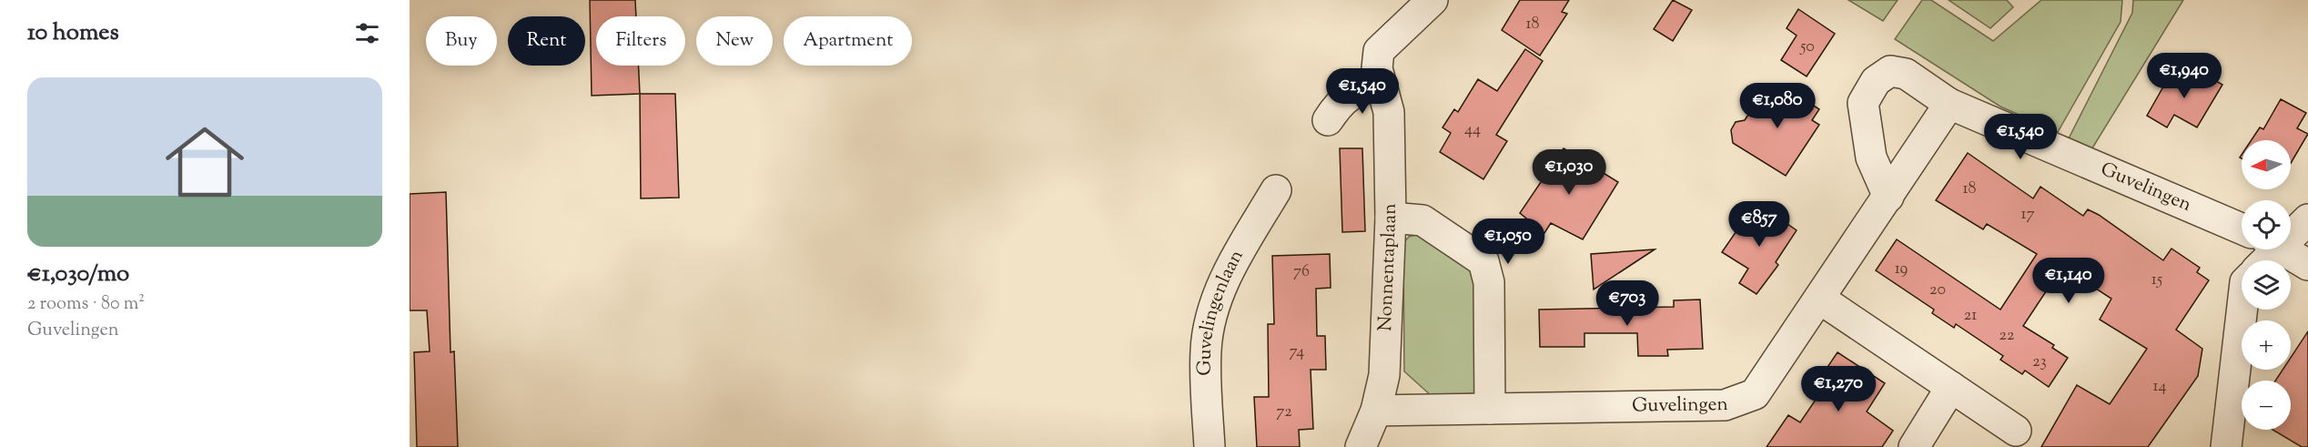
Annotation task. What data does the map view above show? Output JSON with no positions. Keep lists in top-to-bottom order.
{
  "streets": {
    "street": ["Guvelingen", "Nonnentaplaan", "Guvelingenlaan"]
  },
  "crossings": [
    ["Guvelingen", "Nonnentaplaan"]
  ],
  "house_numbers": [
    "18",
    "50",
    "44",
    "18",
    "17",
    "19",
    "76",
    "15",
    "20",
    "21",
    "22",
    "74",
    "23",
    "14",
    "72"
  ],
  "north": "left",
  "page": {
    "heading": "10 homes",
    "chip": [
      "Buy",
      "Rent",
      "Filters",
      "New",
      "Apartment"
    ],
    "price": [
      "€1,940",
      "€1,540",
      "€1,080",
      "€1,540",
      "€1,030",
      "€857",
      "€1,050",
      "€1,140",
      "€703",
      "€1,270"
    ],
    "list": [
      {
        "name": "€1,030/mo",
        "note": "2 rooms · 80 m² · Guvelingen"
      }
    ],
    "map_buttons": ["+", "−"]
  }
}
